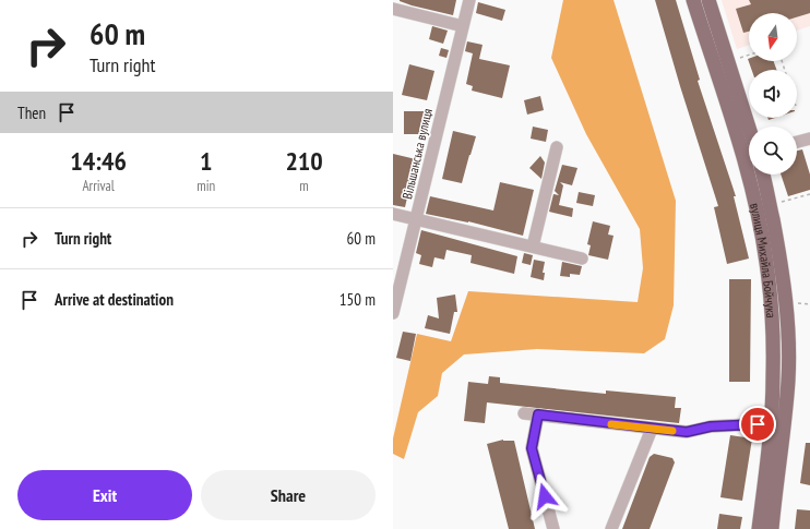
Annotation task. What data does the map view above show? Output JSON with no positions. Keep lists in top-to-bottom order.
{
  "streets": {
    "main road": ["вулиця Михайла Бойчука"],
    "street": ["Вільшанська вулиця"]
  },
  "north": "bottom",
  "page": {
    "turn": ["60 m", "Turn right"],
    "then": "Then",
    "eta": [
      "14:46",
      "Arrival",
      "1",
      "min",
      "210",
      "m"
    ],
    "list": [
      {
        "name": "Turn right",
        "value": "60 m"
      },
      {
        "name": "Arrive at destination",
        "value": "150 m"
      }
    ],
    "buttons": ["Exit", "Share"]
  }
}
